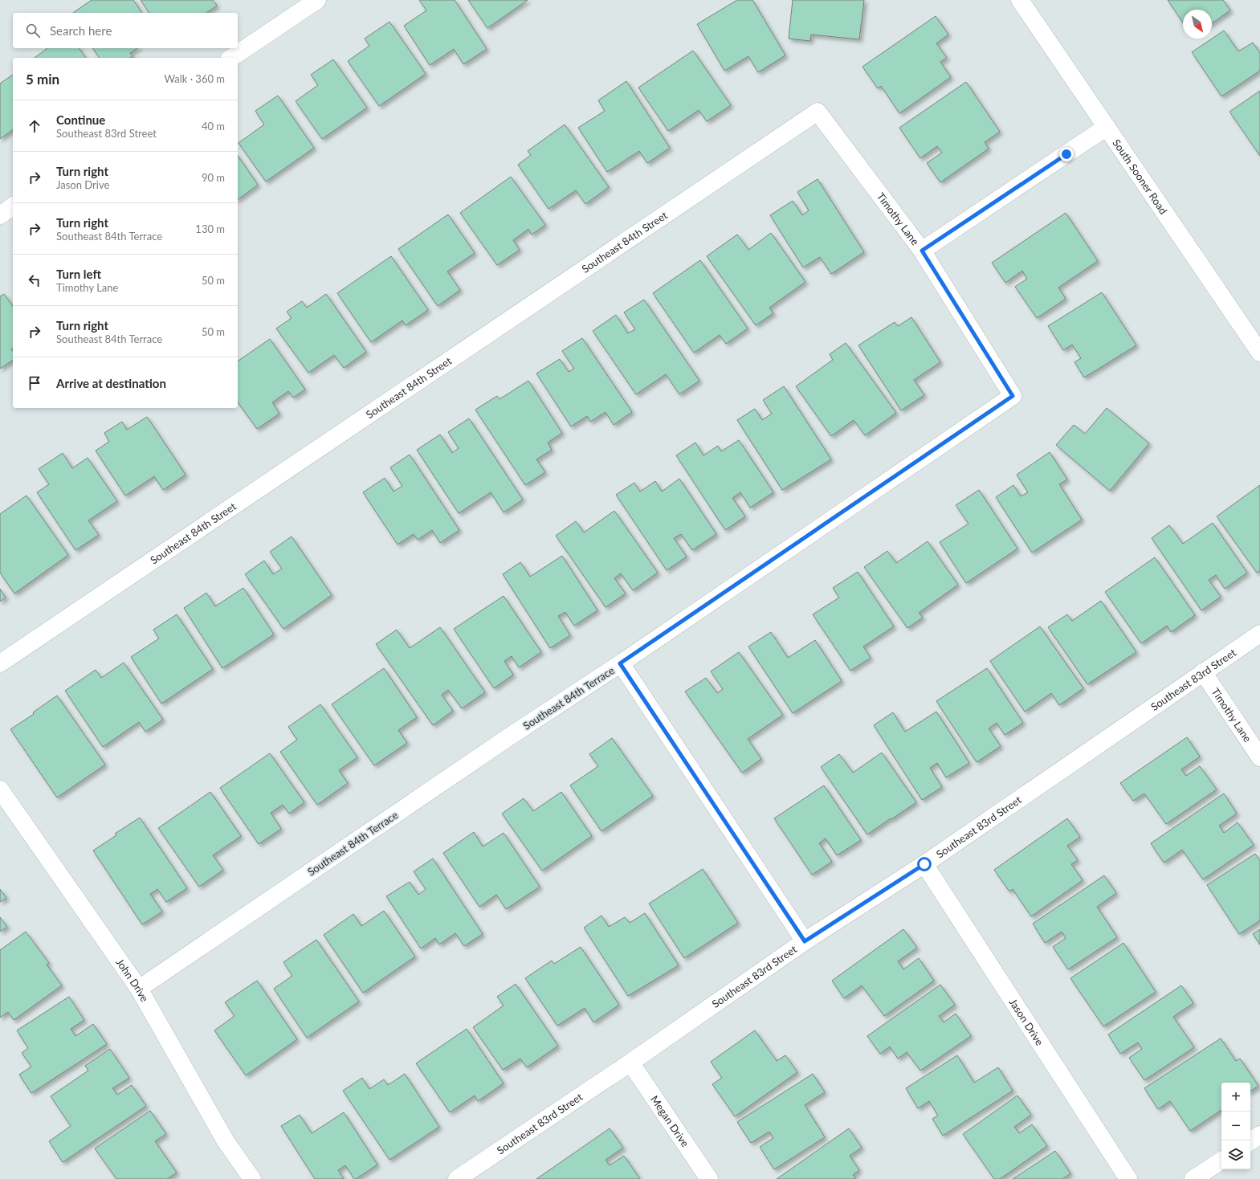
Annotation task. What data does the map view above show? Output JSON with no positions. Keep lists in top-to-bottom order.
{
  "streets": {
    "street": [
      "South Sooner Road",
      "Timothy Lane",
      "Southeast 84th Street",
      "Southeast 83rd Street",
      "Southeast 84th Terrace",
      "John Drive",
      "Jason Drive",
      "Megan Drive"
    ]
  },
  "crossings": [
    ["Timothy Lane", "Southeast 84th Street"],
    ["Timothy Lane", "Southeast 83rd Street"],
    ["Timothy Lane", "Southeast 84th Terrace"],
    ["Southeast 83rd Street", "Jason Drive"],
    ["Southeast 83rd Street", "Megan Drive"],
    ["Southeast 84th Terrace", "John Drive"]
  ],
  "north": "bottom right",
  "page": {
    "search": "Search here",
    "heading": ["5 min", "Walk · 360 m"],
    "list": [
      ["Continue", "Southeast 83rd Street", "40 m"],
      ["Turn right", "Jason Drive", "90 m"],
      ["Turn right", "Southeast 84th Terrace", "130 m"],
      ["Turn left", "Timothy Lane", "50 m"],
      ["Turn right", "Southeast 84th Terrace", "50 m"],
      "Arrive at destination"
    ],
    "map_buttons": ["+", "−"]
  }
}
